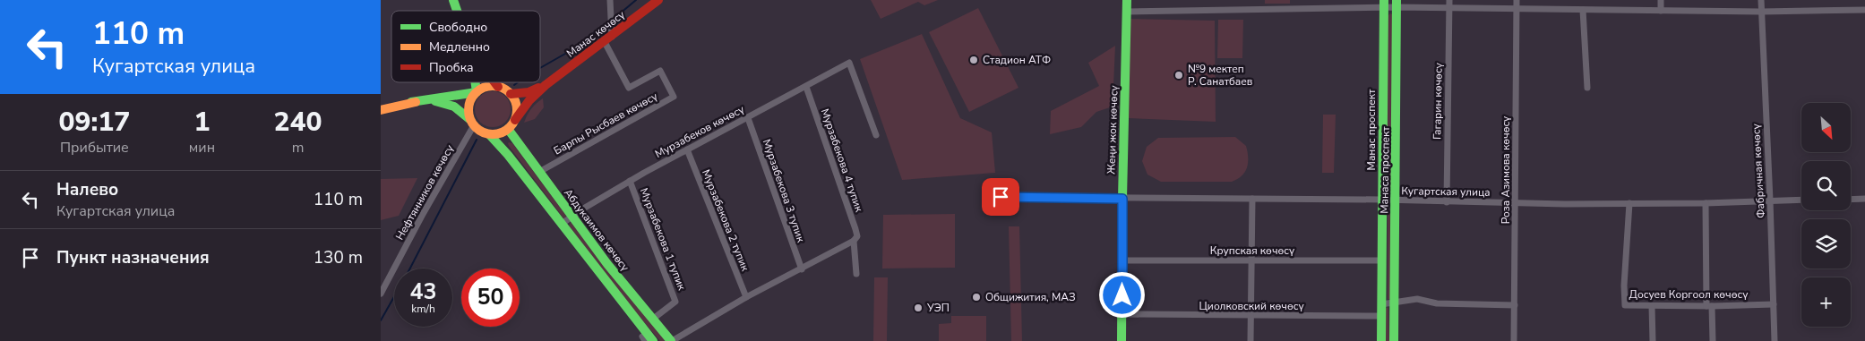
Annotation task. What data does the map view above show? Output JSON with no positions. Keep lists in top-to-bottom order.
{
  "streets": {
    "main road": [
      "Манас көчөсү",
      "Жеңи жок көчөсү",
      "Манас проспект",
      "Манаса проспект",
      "Абдукаимов көчөсү"
    ],
    "street": [
      "Гагарин көчөсү",
      "Барпы Рысбаев көчөсү",
      "Мурзабеков көчөсү",
      "Мурзабекова 4 тупик",
      "Роза Азимова көчөсү",
      "Фабричная көчөсү",
      "Мурзабекова 3 тупик",
      "Кугартская улица",
      "Нефтянников көчөсү",
      "Мурзабекова 2 тупик",
      "Мурзабекова 1 тупик",
      "Крупская көчөсү",
      "Досуев Коргоол көчөсү",
      "Циолковский көчөсү"
    ]
  },
  "crossings": [
    ["Манас көчөсү", "Барпы Рысбаев көчөсү"],
    ["Гагарин көчөсү", "Кугартская улица"],
    ["Барпы Рысбаев көчөсү", "Абдукаимов көчөсү"],
    ["Жеңи жок көчөсү", "Кугартская улица"],
    ["Жеңи жок көчөсү", "Крупская көчөсү"],
    ["Жеңи жок көчөсү", "Циолковский көчөсү"],
    ["Манас проспект", "Кугартская улица"],
    ["Манас проспект", "Крупская көчөсү"],
    ["Манас проспект", "Циолковский көчөсү"],
    ["Мурзабеков көчөсү", "Мурзабекова 4 тупик"],
    ["Мурзабеков көчөсү", "Мурзабекова 3 тупик"],
    ["Мурзабеков көчөсү", "Мурзабекова 2 тупик"],
    ["Мурзабеков көчөсү", "Абдукаимов көчөсү"],
    ["Мурзабеков көчөсү", "Мурзабекова 1 тупик"],
    ["Манаса проспект", "Кугартская улица"],
    ["Роза Азимова көчөсү", "Кугартская улица"],
    ["Фабричная көчөсү", "Кугартская улица"],
    ["Фабричная көчөсү", "Досуев Коргоол көчөсү"],
    ["Кугартская улица", "Досуев Коргоол көчөсү"],
    ["Нефтянников көчөсү", "Абдукаимов көчөсү"],
    ["Абдукаимов көчөсү", "Мурзабекова 1 тупик"]
  ],
  "places": [
    "Стадион АТФ",
    "№9 мектеп Р. Санатбаев",
    "Общижития, МАЗ",
    "УЭП"
  ],
  "legend": ["Свободно", "Медленно", "Пробка"],
  "north": "bottom right",
  "page": {
    "turn": ["110 m", "Кугартская улица"],
    "eta": [
      "09:17",
      "Прибытие",
      "1",
      "мин",
      "240",
      "m"
    ],
    "map_buttons": "+",
    "list": [
      {
        "name": "Налево",
        "note": "Кугартская улица",
        "value": "110 m"
      },
      {
        "name": "Пункт назначения",
        "value": "130 m"
      }
    ],
    "speed": "43 km/h",
    "limit": "50"
  }
}
